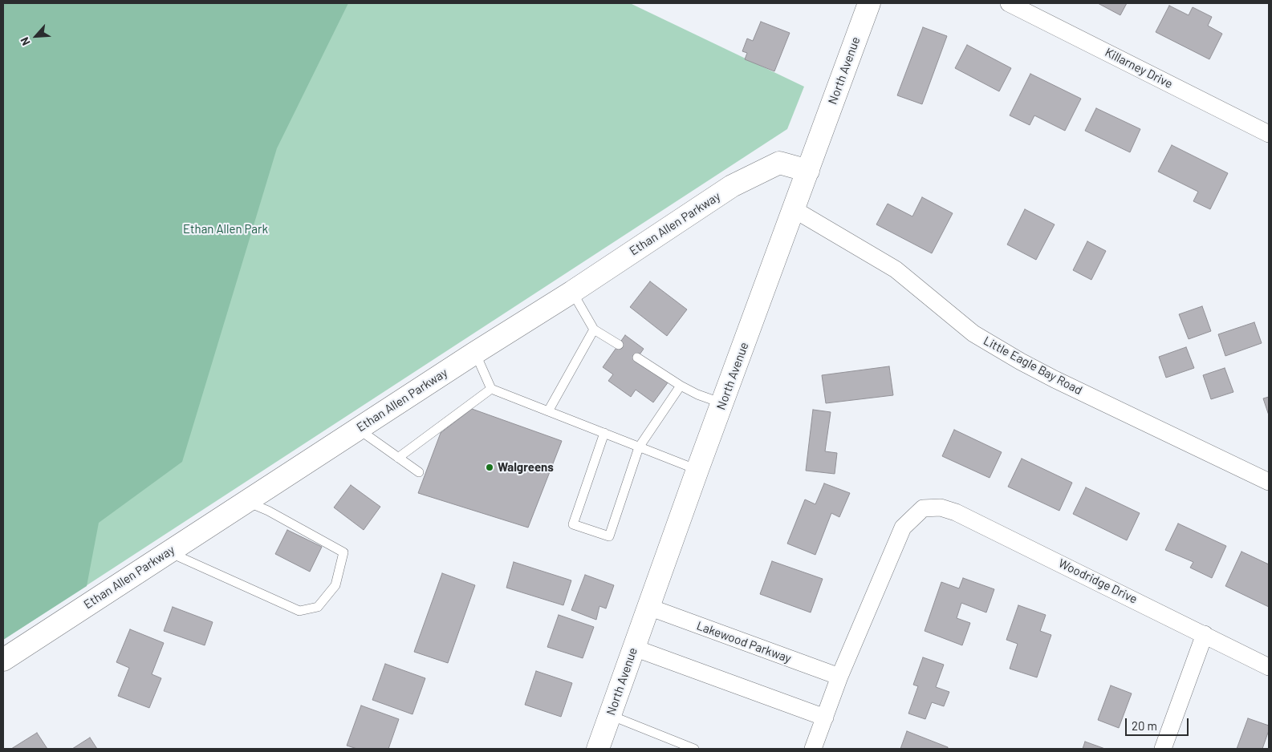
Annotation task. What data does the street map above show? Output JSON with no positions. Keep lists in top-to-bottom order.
{
  "streets": {
    "street": [
      "Killarney Drive",
      "North Avenue",
      "Ethan Allen Parkway",
      "Little Eagle Bay Road",
      "Woodridge Drive",
      "Lakewood Parkway"
    ]
  },
  "crossings": [
    ["North Avenue", "Ethan Allen Parkway"],
    ["North Avenue", "Little Eagle Bay Road"],
    ["North Avenue", "Lakewood Parkway"],
    ["Woodridge Drive", "Lakewood Parkway"]
  ],
  "parks": ["Ethan Allen Park"],
  "places": ["Walgreens"],
  "scale_bar": "20 m",
  "north": "bottom left"
}
